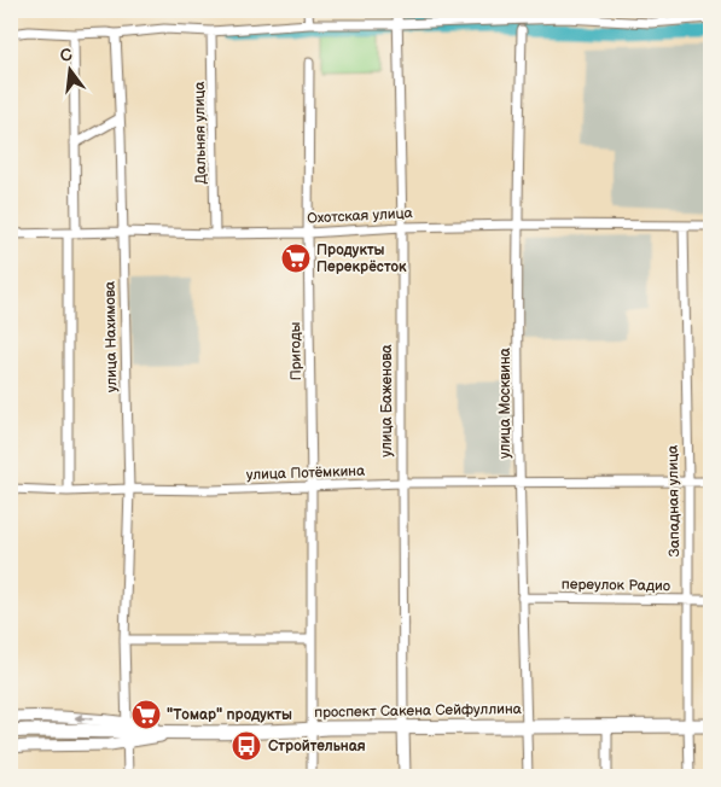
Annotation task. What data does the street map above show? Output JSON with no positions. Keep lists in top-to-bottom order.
{
  "streets": {
    "main road": ["проспект Сакена Сейфуллина"],
    "street": [
      "Дальняя улица",
      "Охотская улица",
      "улица Нахимова",
      "Пригоды",
      "улица Баженова",
      "улица Москвина",
      "улица Потёмкина",
      "Западная улица",
      "переулок Радио"
    ]
  },
  "crossings": [
    ["Дальняя улица", "Охотская улица"],
    ["Охотская улица", "улица Нахимова"],
    ["Охотская улица", "Пригоды"],
    ["Охотская улица", "улица Баженова"],
    ["Охотская улица", "улица Москвина"],
    ["Охотская улица", "Западная улица"],
    ["улица Нахимова", "улица Потёмкина"],
    ["улица Нахимова", "проспект Сакена Сейфуллина"],
    ["Пригоды", "улица Потёмкина"],
    ["Пригоды", "проспект Сакена Сейфуллина"],
    ["улица Баженова", "улица Потёмкина"],
    ["улица Баженова", "проспект Сакена Сейфуллина"],
    ["улица Москвина", "улица Потёмкина"],
    ["улица Москвина", "переулок Радио"],
    ["улица Москвина", "проспект Сакена Сейфуллина"],
    ["улица Потёмкина", "Западная улица"],
    ["Западная улица", "переулок Радио"],
    ["Западная улица", "проспект Сакена Сейфуллина"]
  ],
  "places": {
    "supermarket": ["Продукты Перекрёсток", "\"Томар\" продукты"],
    "bus stop": ["Стройтельная"]
  },
  "north": "top"
}
